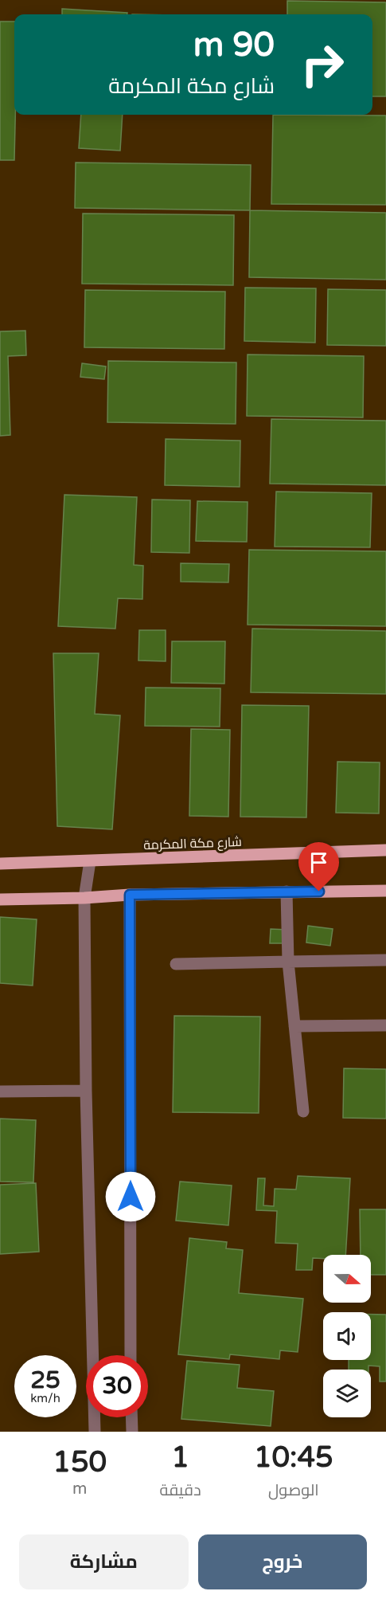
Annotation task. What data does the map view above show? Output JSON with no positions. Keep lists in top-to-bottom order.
{
  "streets": {
    "main road": ["شارع مكة المكرمة"]
  },
  "north": "right",
  "page": {
    "turn": ["90 m", "شارع مكة المكرمة"],
    "speed": "25 km/h",
    "limit": "30",
    "eta": [
      "10:45",
      "الوصول",
      "1",
      "دقيقة",
      "150",
      "m"
    ],
    "buttons": ["خروج", "مشاركة"]
  }
}
